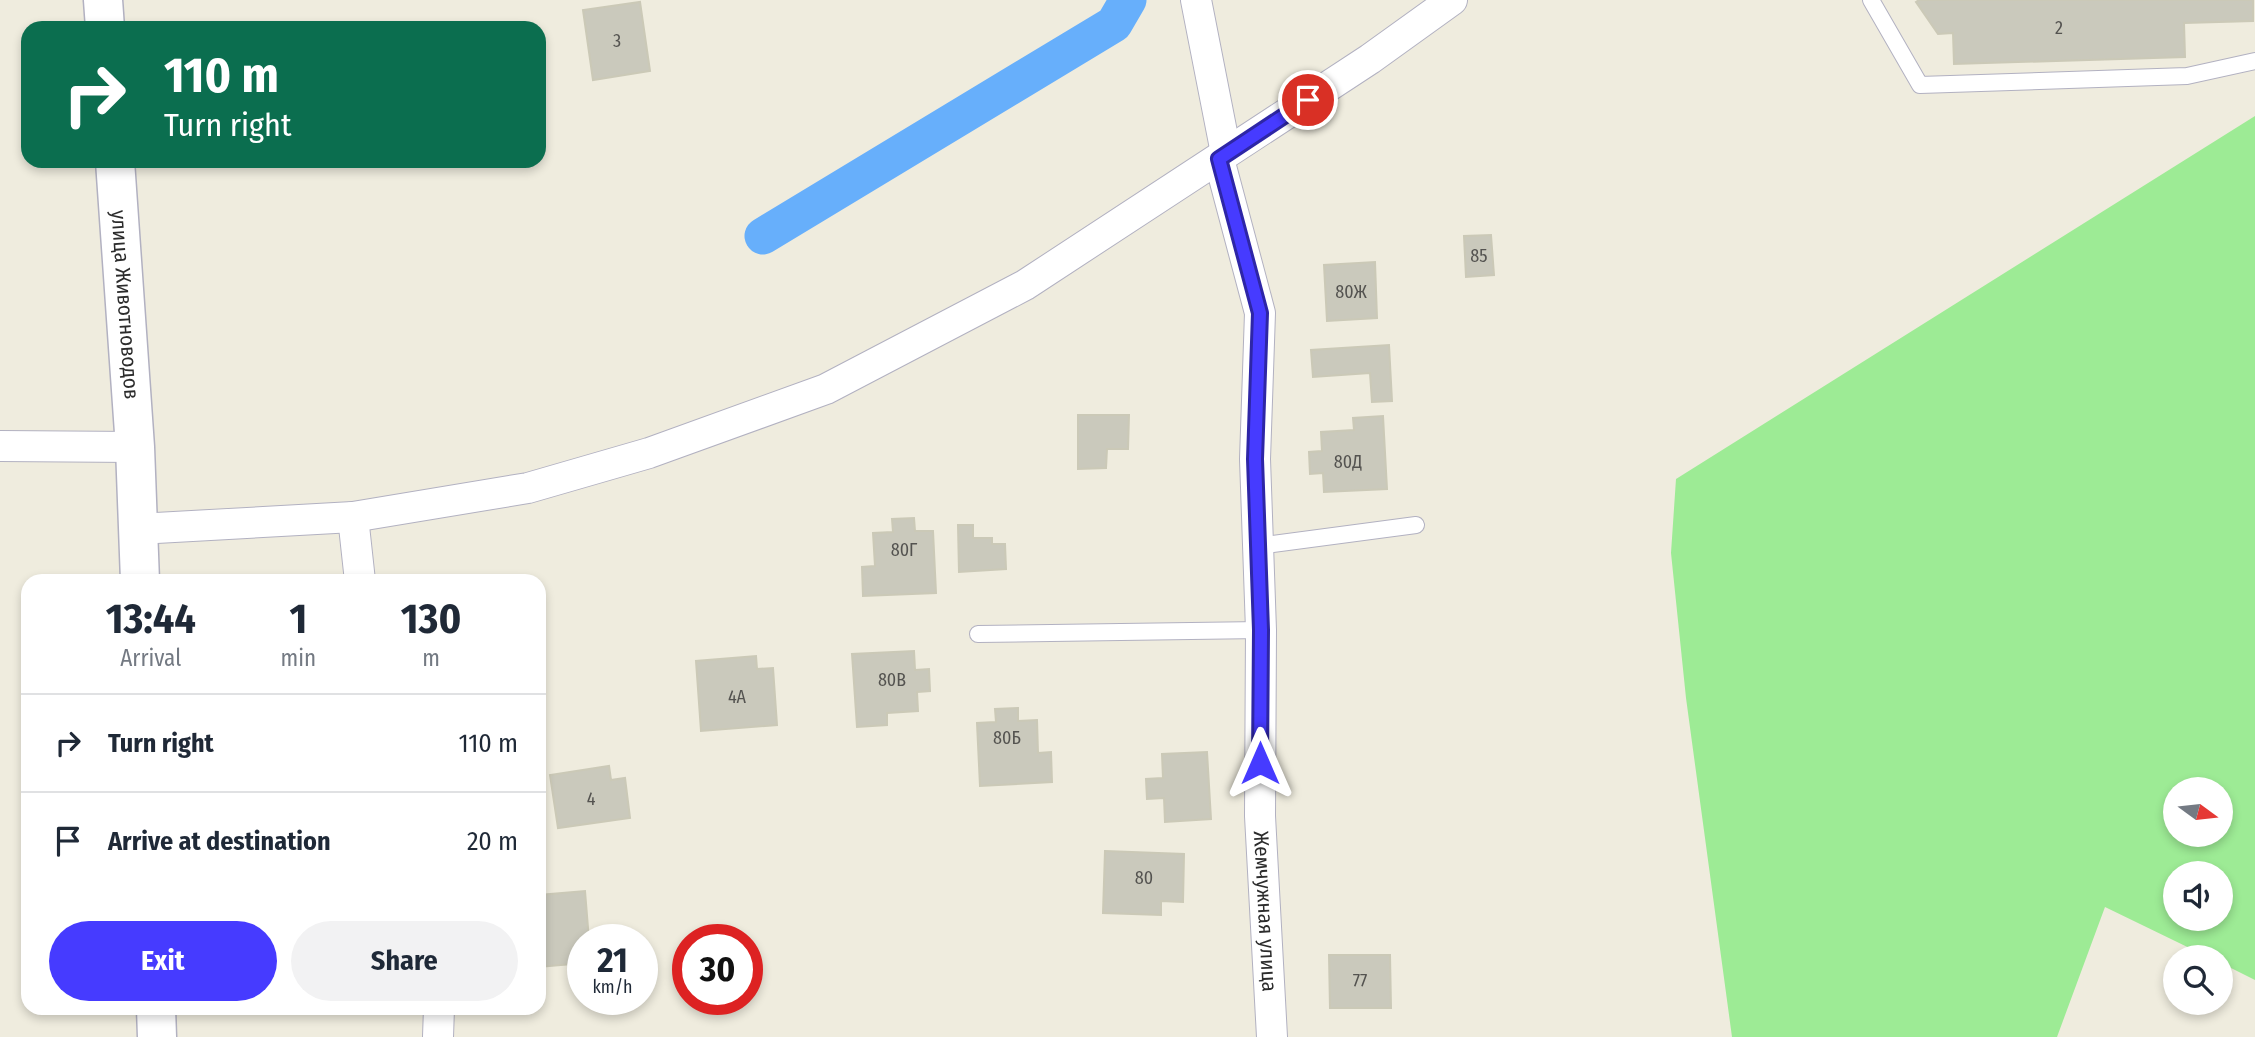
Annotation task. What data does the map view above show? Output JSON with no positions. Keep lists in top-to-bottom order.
{
  "streets": {
    "main road": ["улица Животноводов"],
    "street": ["Жемчужная улица"]
  },
  "house_numbers": [
    "2",
    "3",
    "85",
    "80Ж",
    "80Д",
    "80Г",
    "80В",
    "4А",
    "80Б",
    "4",
    "80",
    "77"
  ],
  "north": "right",
  "page": {
    "turn": ["110 m", "Turn right"],
    "eta": [
      "13:44",
      "Arrival",
      "1",
      "min",
      "130",
      "m"
    ],
    "list": [
      {
        "name": "Turn right",
        "value": "110 m"
      },
      {
        "name": "Arrive at destination",
        "value": "20 m"
      }
    ],
    "buttons": ["Exit", "Share"],
    "speed": "21 km/h",
    "limit": "30"
  }
}
